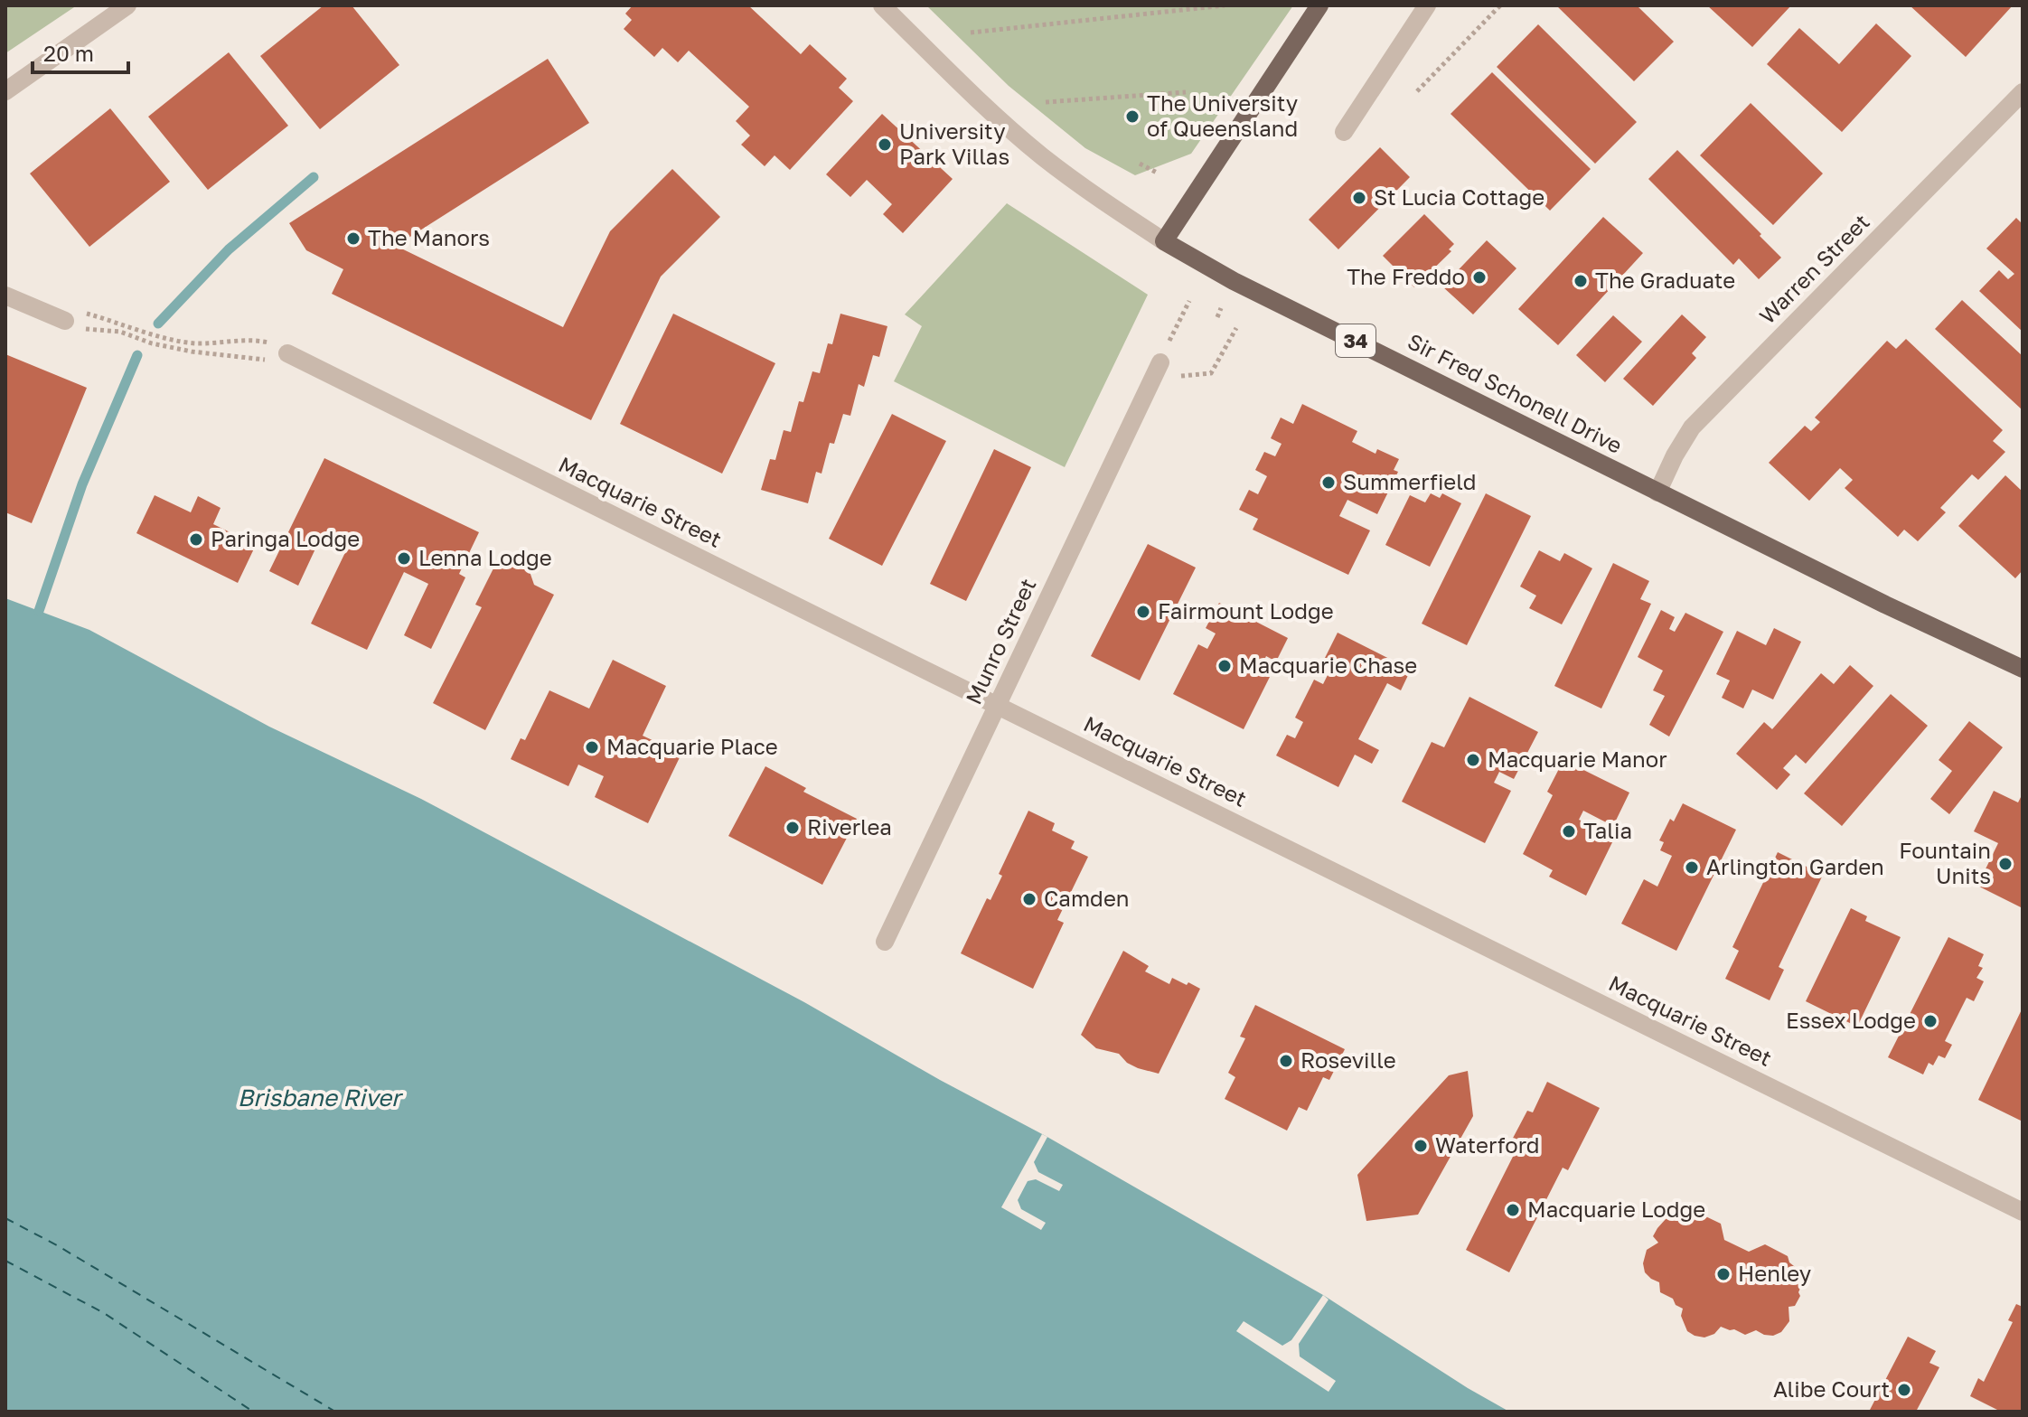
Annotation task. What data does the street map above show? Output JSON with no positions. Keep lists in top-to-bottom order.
{
  "streets": {
    "main road": ["34", "Sir Fred Schonell Drive"],
    "street": ["Warren Street", "Macquarie Street", "Munro Street"]
  },
  "crossings": [
    ["Warren Street", "Sir Fred Schonell Drive"],
    ["Macquarie Street", "Munro Street"]
  ],
  "water": ["Brisbane River"],
  "places": [
    "The University of Queensland",
    "University Park Villas",
    "St Lucia Cottage",
    "The Manors",
    "The Freddo",
    "The Graduate",
    "Summerfield",
    "Paringa Lodge",
    "Lenna Lodge",
    "Fairmount Lodge",
    "Macquarie Chase",
    "Macquarie Place",
    "Macquarie Manor",
    "Riverlea",
    "Talia",
    "Fountain Units",
    "Arlington Garden",
    "Camden",
    "Essex Lodge",
    "Roseville",
    "Waterford",
    "Macquarie Lodge",
    "Henley",
    "Alibe Court"
  ],
  "scale_bar": "20 m"
}
